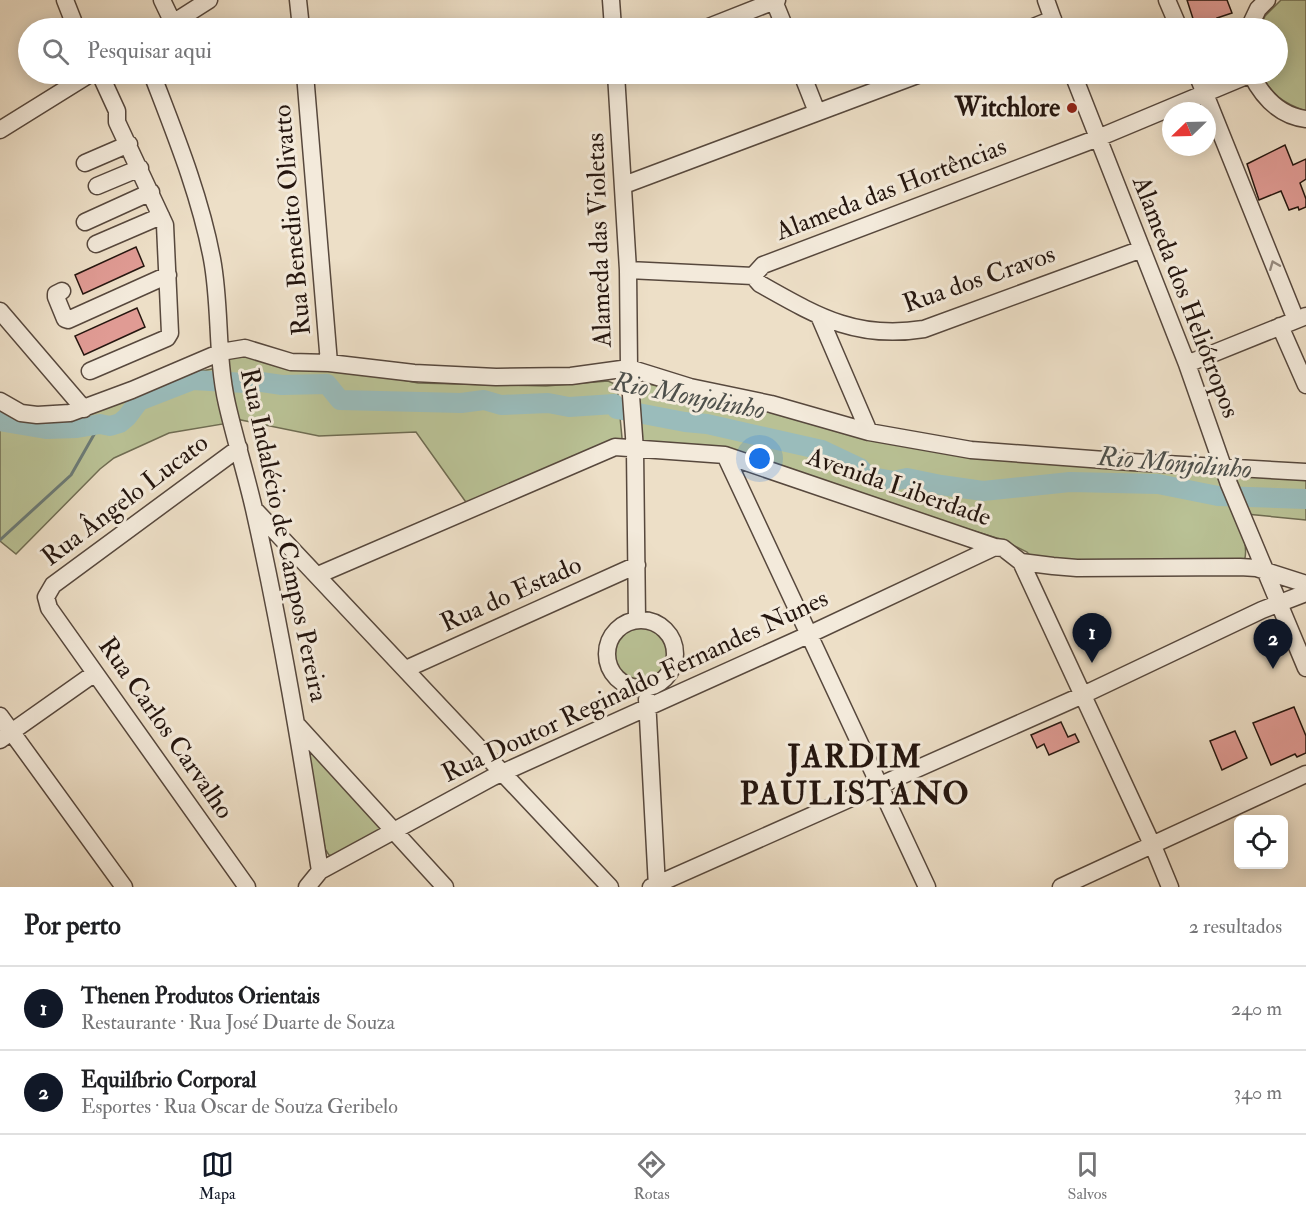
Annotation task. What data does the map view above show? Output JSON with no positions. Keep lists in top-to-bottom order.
{
  "streets": {
    "street": [
      "Alameda das Hortências",
      "Rua Benedito Olivatto",
      "Alameda das Violetas",
      "Rua dos Cravos",
      "Alameda dos Heliótropos",
      "Avenida Liberdade",
      "Rua Ângelo Lucato",
      "Rua Indalécio de Campos Pereira",
      "Rua do Estado",
      "Rua Doutor Reginaldo Fernandes Nunes",
      "Rua Carlos Carvalho"
    ]
  },
  "crossings": [
    ["Alameda das Hortências", "Rua dos Cravos"],
    ["Alameda das Hortências", "Alameda dos Heliótropos"],
    ["Alameda das Violetas", "Avenida Liberdade"],
    ["Alameda das Violetas", "Rua do Estado"],
    ["Rua dos Cravos", "Alameda dos Heliótropos"],
    ["Alameda dos Heliótropos", "Avenida Liberdade"],
    ["Avenida Liberdade", "Rua Doutor Reginaldo Fernandes Nunes"],
    ["Rua Ângelo Lucato", "Rua Indalécio de Campos Pereira"],
    ["Rua Ângelo Lucato", "Rua Carlos Carvalho"],
    ["Rua Indalécio de Campos Pereira", "Rua Doutor Reginaldo Fernandes Nunes"]
  ],
  "districts": ["JARDIM PAULISTANO"],
  "water": ["Rio Monjolinho"],
  "places": ["Witchlore"],
  "north": "bottom left",
  "page": {
    "search": "Pesquisar aqui",
    "pins": ["1", "2"],
    "heading": ["Por perto", "2 resultados"],
    "list": [
      {
        "mark": "1",
        "name": "Thenen Produtos Orientais",
        "note": "Restaurante · Rua José Duarte de Souza",
        "value": "240 m"
      },
      {
        "mark": "2",
        "name": "Equilíbrio Corporal",
        "note": "Esportes · Rua Oscar de Souza Geribelo",
        "value": "340 m"
      }
    ],
    "nav": ["Mapa", "Rotas", "Salvos"]
  }
}
